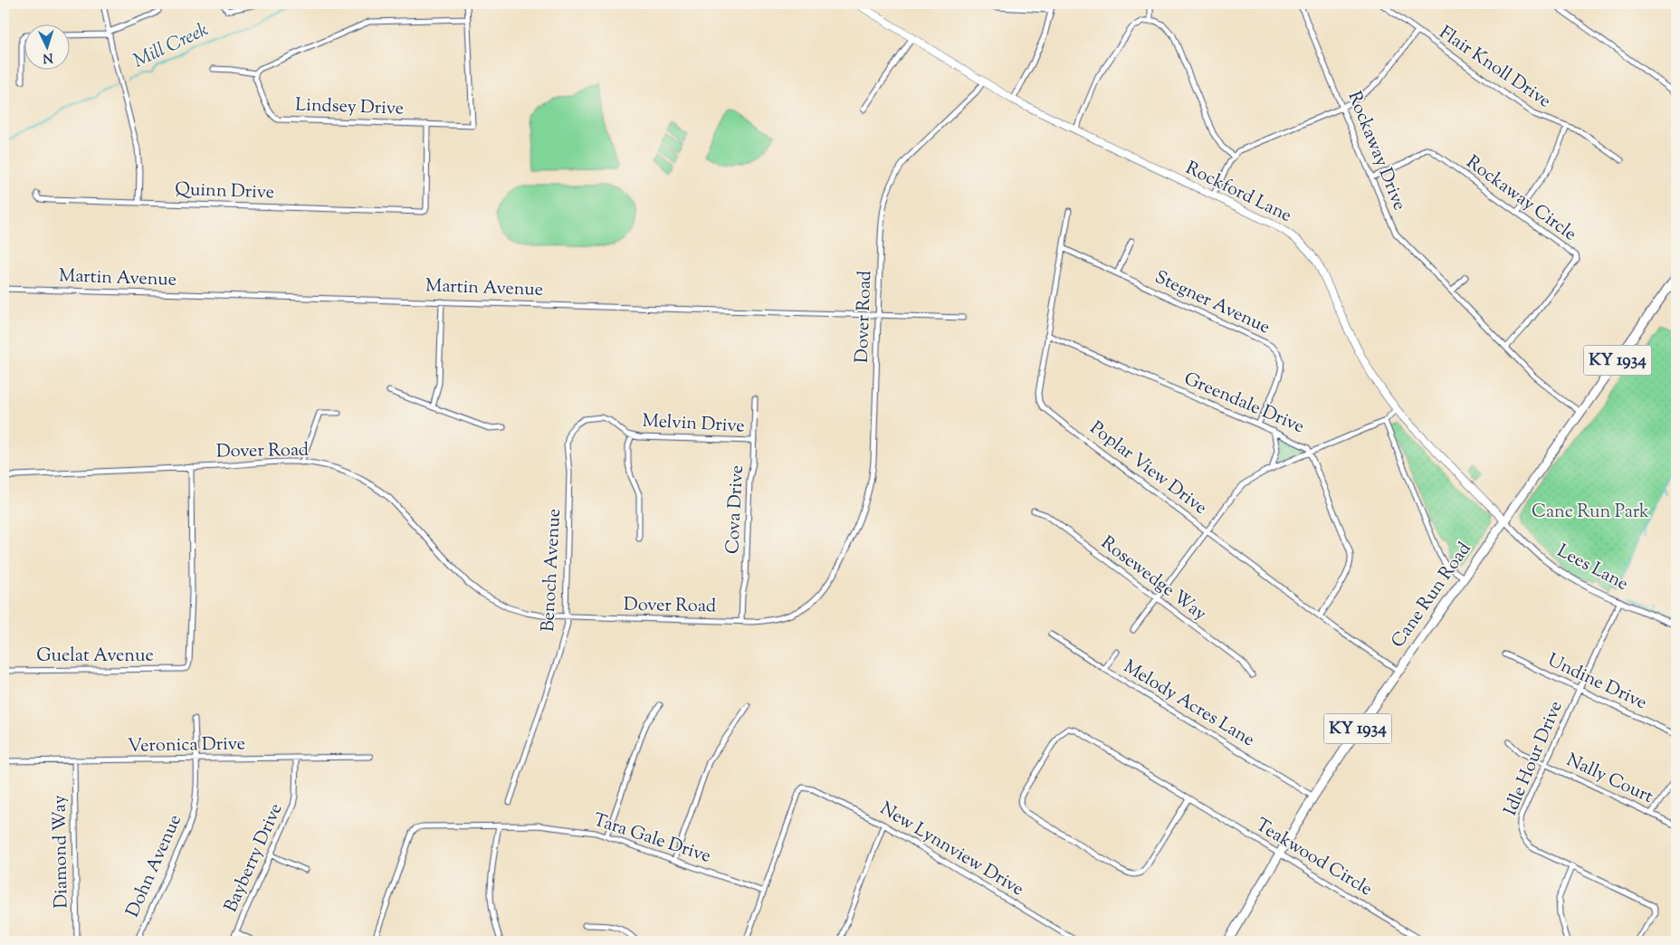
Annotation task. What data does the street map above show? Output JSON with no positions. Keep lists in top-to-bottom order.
{
  "streets": {
    "highway": ["KY 1934", "Cane Run Road"],
    "main road": ["Rockford Lane"],
    "street": [
      "Flair Knoll Drive",
      "Lindsey Drive",
      "Rockaway Drive",
      "Quinn Drive",
      "Rockaway Circle",
      "Martin Avenue",
      "Stegner Avenue",
      "Dover Road",
      "Greendale Drive",
      "Melvin Drive",
      "Poplar View Drive",
      "Cova Drive",
      "Lees Lane",
      "Benoch Avenue",
      "Rosewedge Way",
      "Guelat Avenue",
      "Undine Drive",
      "Melody Acres Lane",
      "Veronica Drive",
      "Idle Hour Drive",
      "Nally Court",
      "Tara Gale Drive",
      "New Lynnview Drive",
      "Diamond Way",
      "Bayberry Drive",
      "Teakwood Circle",
      "Dohn Avenue"
    ]
  },
  "crossings": [
    ["Lindsey Drive", "Quinn Drive"],
    ["Rockaway Drive", "Rockaway Circle"],
    ["Rockaway Drive", "Cane Run Road"],
    ["Rockford Lane", "Dover Road"],
    ["Rockford Lane", "Lees Lane"],
    ["Rockford Lane", "Cane Run Road"],
    ["Martin Avenue", "Dover Road"],
    ["Stegner Avenue", "Greendale Drive"],
    ["Stegner Avenue", "Poplar View Drive"],
    ["Dover Road", "Cova Drive"],
    ["Dover Road", "Benoch Avenue"],
    ["Dover Road", "Guelat Avenue"],
    ["Greendale Drive", "Poplar View Drive"],
    ["Melvin Drive", "Cova Drive"],
    ["Melvin Drive", "Benoch Avenue"],
    ["Poplar View Drive", "Cane Run Road"],
    ["Lees Lane", "Cane Run Road"],
    ["Lees Lane", "Idle Hour Drive"],
    ["Cane Run Road", "Melody Acres Lane"],
    ["Cane Run Road", "Teakwood Circle"],
    ["Undine Drive", "Idle Hour Drive"],
    ["Veronica Drive", "Diamond Way"],
    ["Veronica Drive", "Bayberry Drive"],
    ["Veronica Drive", "Dohn Avenue"],
    ["Idle Hour Drive", "Nally Court"],
    ["Tara Gale Drive", "New Lynnview Drive"]
  ],
  "water": ["Mill Creek"],
  "parks": ["Cane Run Park"],
  "north": "bottom"
}
